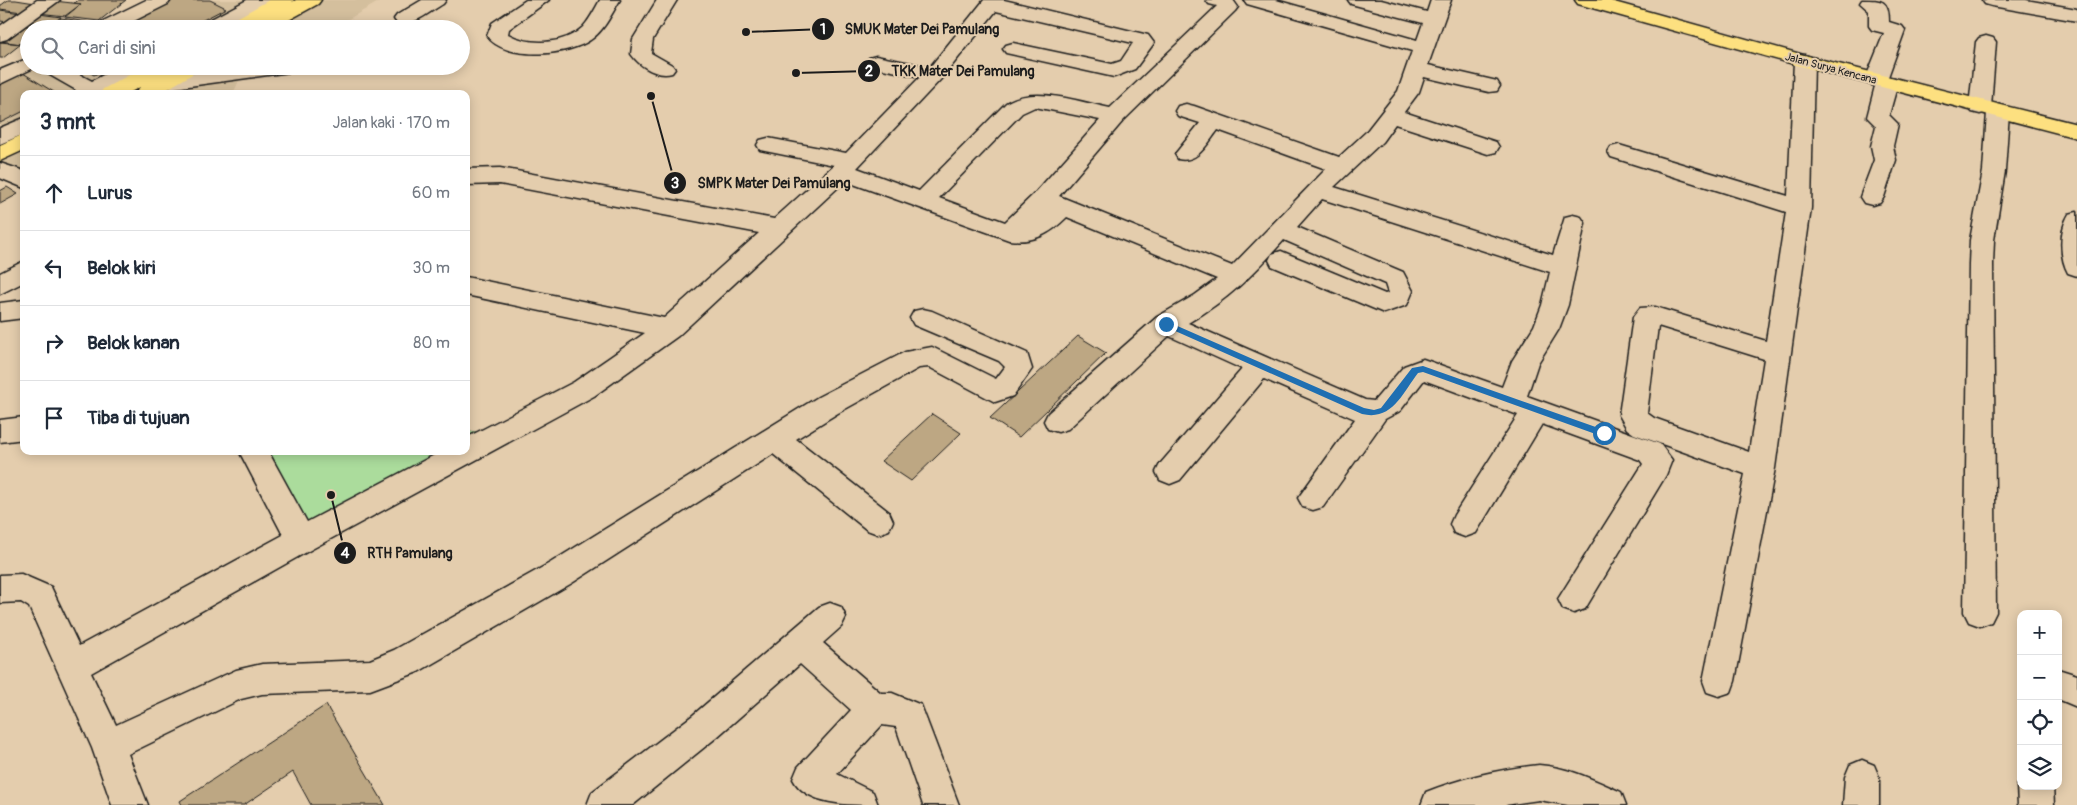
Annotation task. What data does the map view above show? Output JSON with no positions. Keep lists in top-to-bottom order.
{
  "streets": {
    "main road": ["Jalan Surya Kencana"]
  },
  "places": [
    "SMUK Mater Dei Pamulang",
    "TKK Mater Dei Pamulang",
    "SMPK Mater Dei Pamulang",
    "RTH Pamulang"
  ],
  "page": {
    "search": "Cari di sini",
    "heading": ["3 mnt", "Jalan kaki · 170 m"],
    "list": [
      ["Lurus", "60 m"],
      ["Belok kiri", "30 m"],
      ["Belok kanan", "80 m"],
      "Tiba di tujuan"
    ],
    "map_buttons": ["+", "−"]
  }
}
